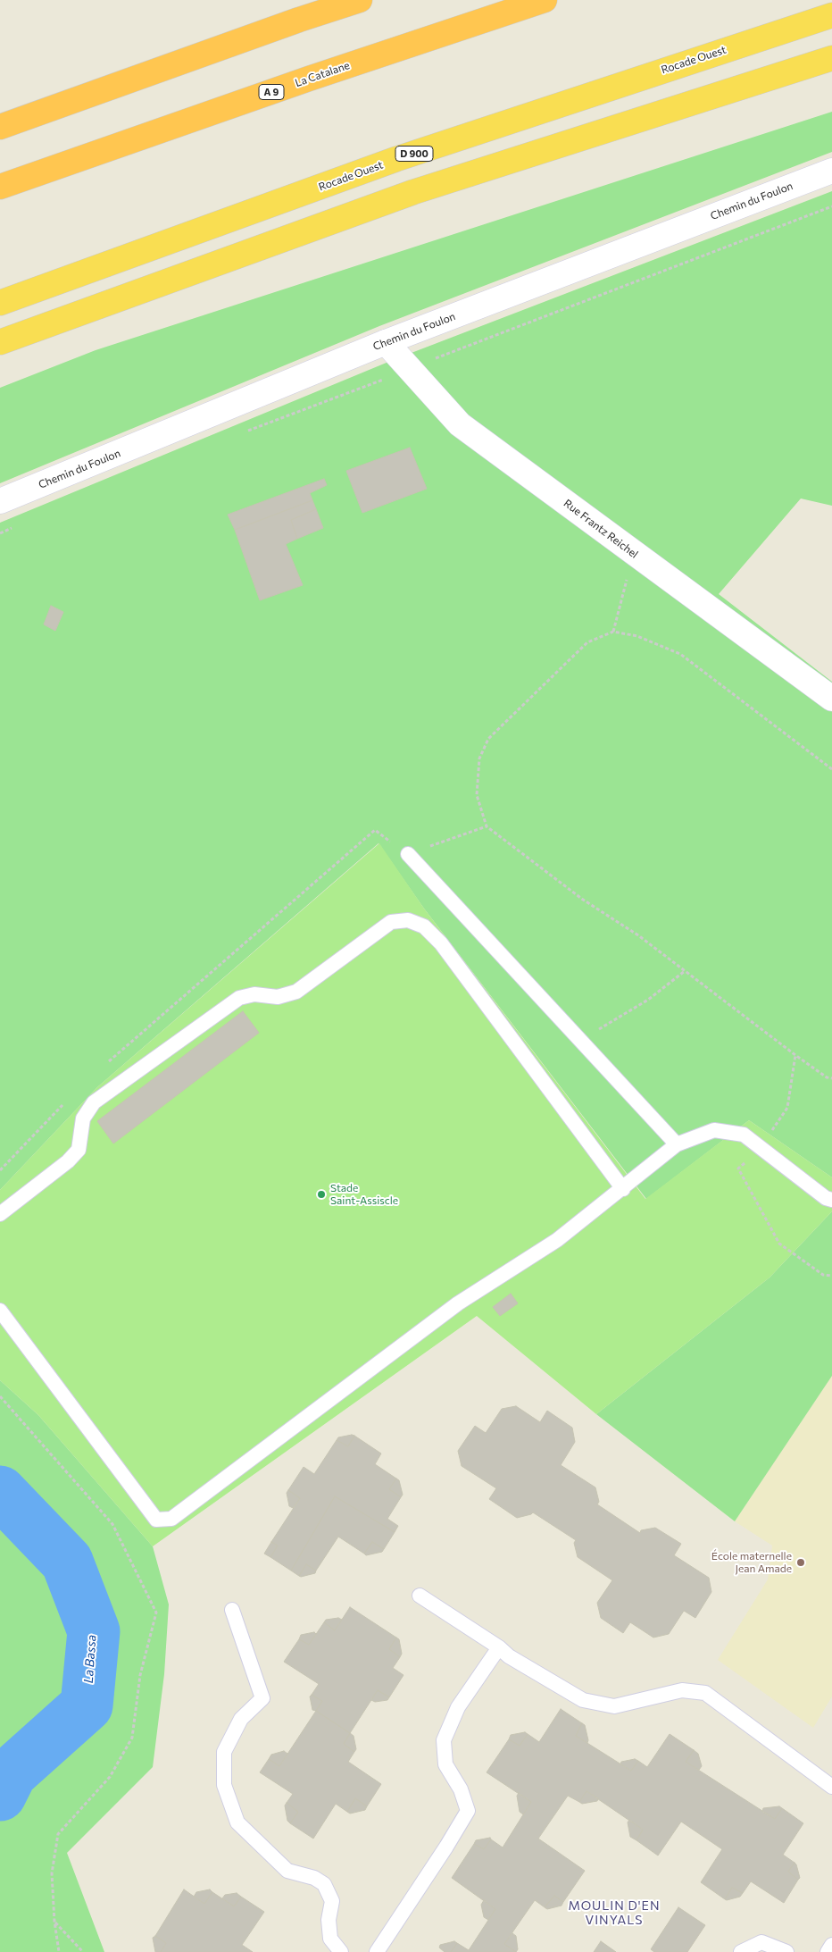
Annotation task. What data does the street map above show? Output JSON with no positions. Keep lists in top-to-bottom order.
{
  "streets": {
    "highway": [
      "Rocade Ouest",
      "La Catalane",
      "A 9",
      "D 900"
    ],
    "street": ["Chemin du Foulon", "Rue Frantz Reichel"]
  },
  "crossings": [
    ["Chemin du Foulon", "Rue Frantz Reichel"]
  ],
  "districts": ["MOULIN D'EN VINYALS"],
  "water": ["La Bassa"],
  "places": ["Stade Saint-Assiscle", "École maternelle Jean Amade"]
}
